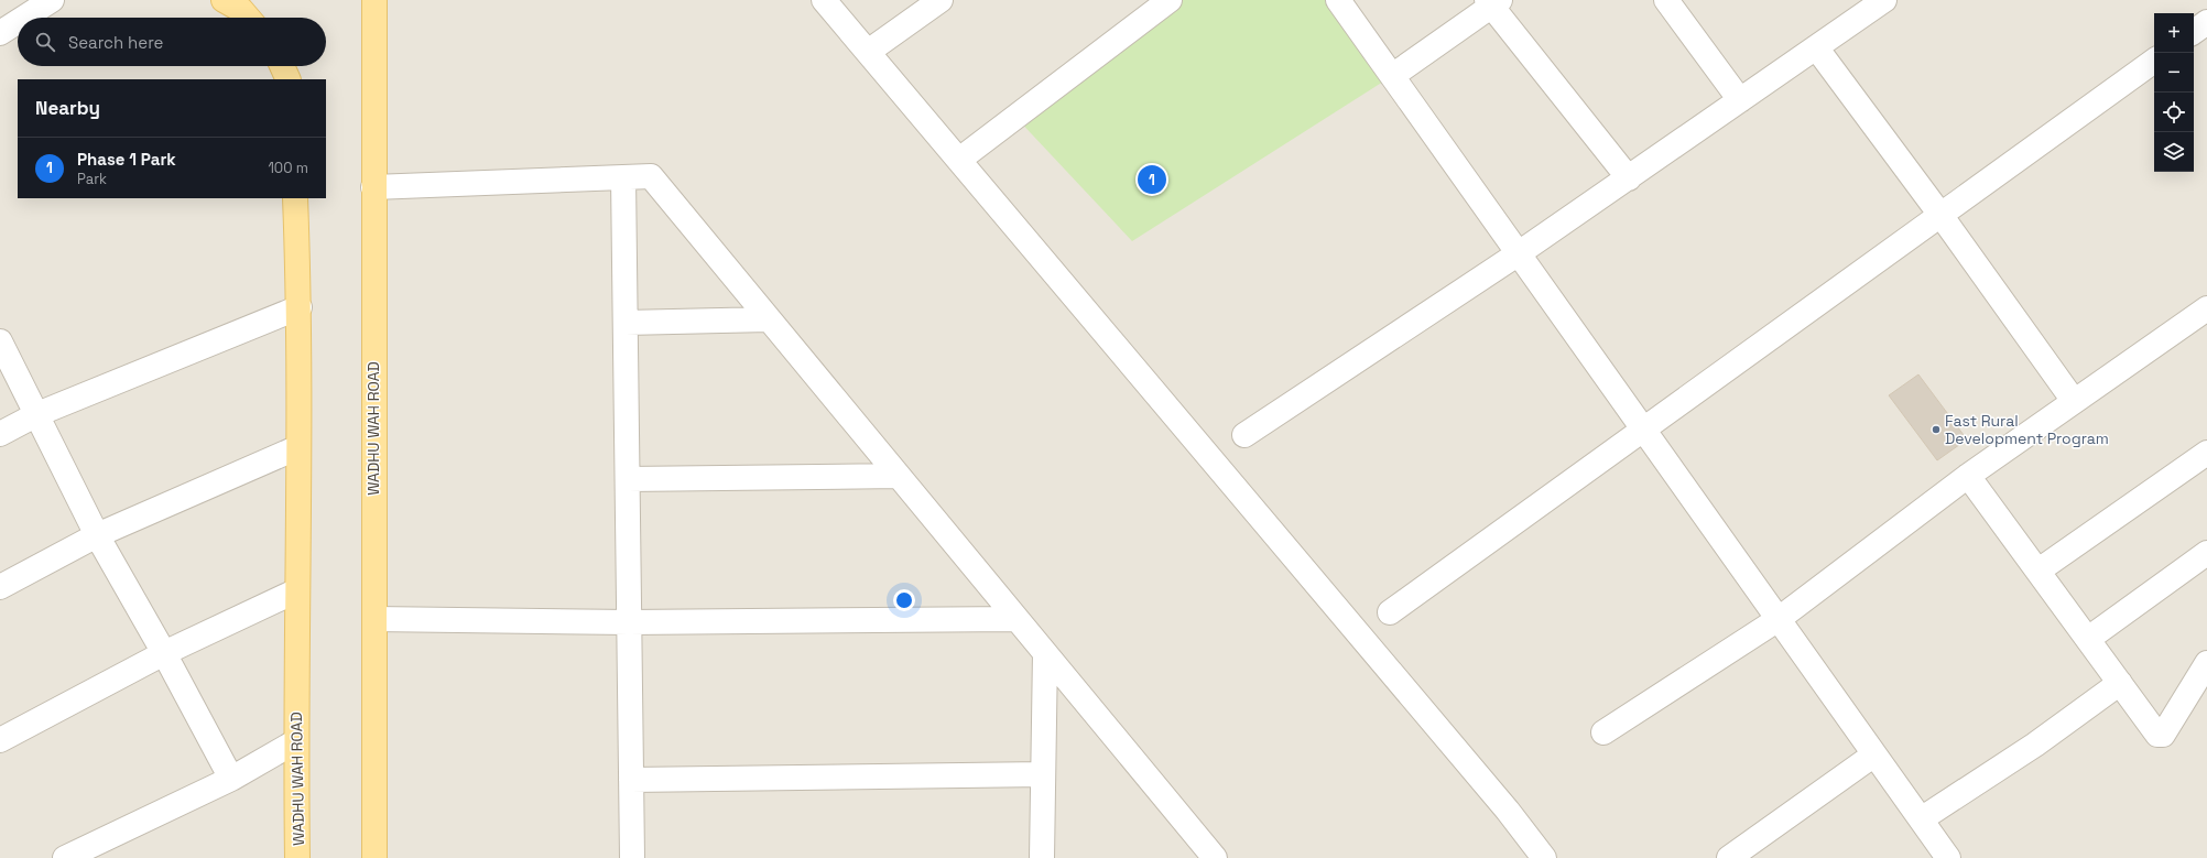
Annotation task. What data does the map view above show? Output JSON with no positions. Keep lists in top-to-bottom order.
{
  "streets": {
    "main road": ["WADHU WAH ROAD"]
  },
  "places": ["Fast Rural Development Program"],
  "page": {
    "map_buttons": ["+", "−"],
    "search": "Search here",
    "heading": "Nearby",
    "list": [
      {
        "mark": "1",
        "name": "Phase 1 Park",
        "note": "Park",
        "value": "100 m"
      }
    ],
    "pins": "1"
  }
}
